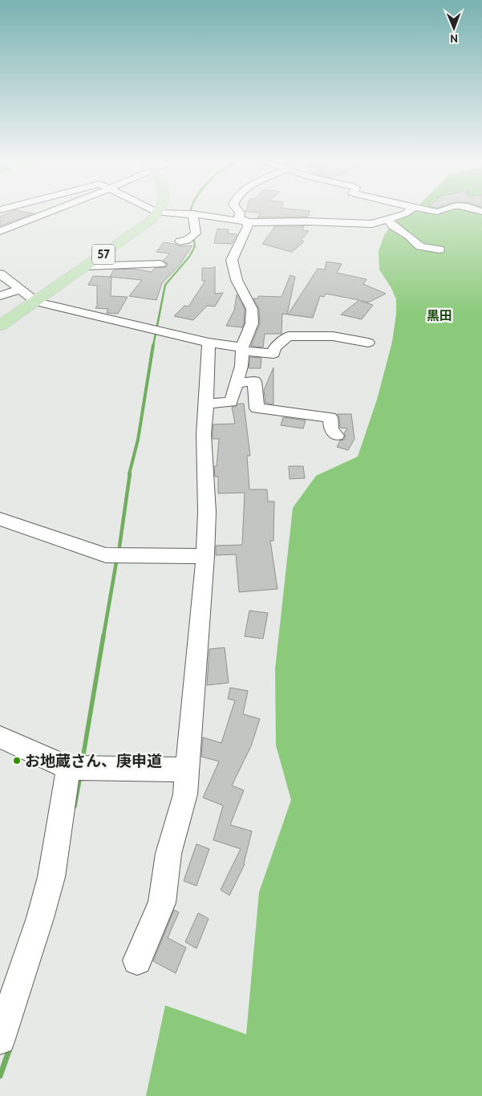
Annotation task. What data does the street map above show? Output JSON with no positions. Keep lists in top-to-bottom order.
{
  "streets": {
    "main road": ["57"]
  },
  "districts": ["黒田"],
  "places": ["お地蔵さん、庚申道"],
  "north": "bottom"
}
